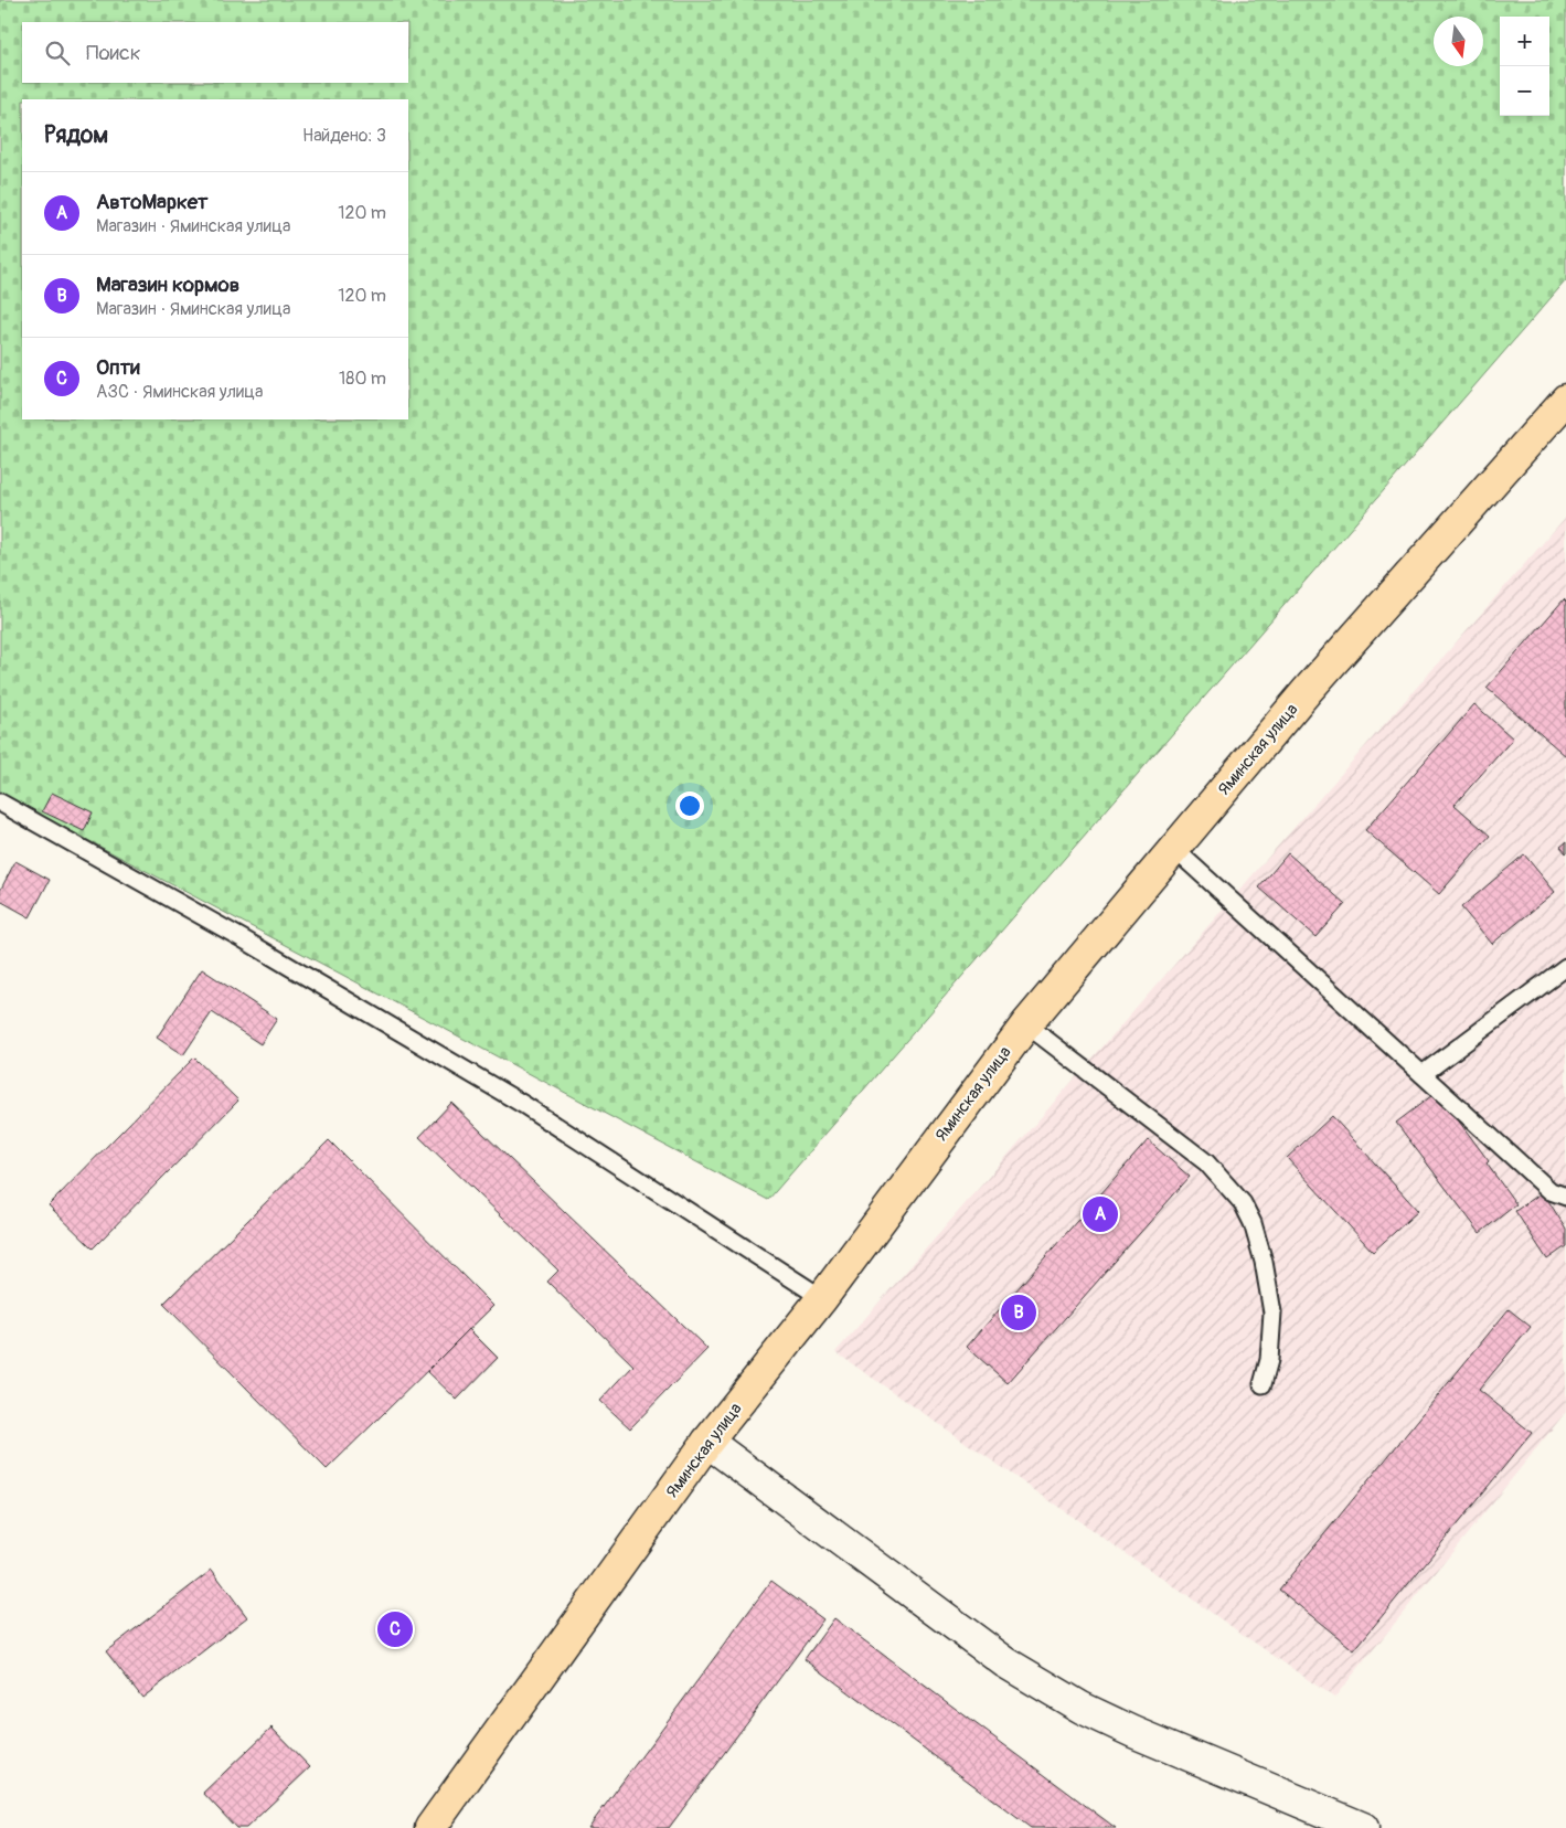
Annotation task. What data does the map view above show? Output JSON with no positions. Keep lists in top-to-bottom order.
{
  "streets": {
    "main road": ["Яминская улица"]
  },
  "north": "bottom",
  "page": {
    "map_buttons": ["+", "−"],
    "search": "Поиск",
    "heading": ["Рядом", "Найдено: 3"],
    "list": [
      {
        "mark": "A",
        "name": "АвтоМаркет",
        "note": "Магазин · Яминская улица",
        "value": "120 m"
      },
      {
        "mark": "B",
        "name": "Магазин кормов",
        "note": "Магазин · Яминская улица",
        "value": "120 m"
      },
      {
        "mark": "C",
        "name": "Опти",
        "note": "АЗС · Яминская улица",
        "value": "180 m"
      }
    ],
    "pins": ["A", "B", "C"]
  }
}
